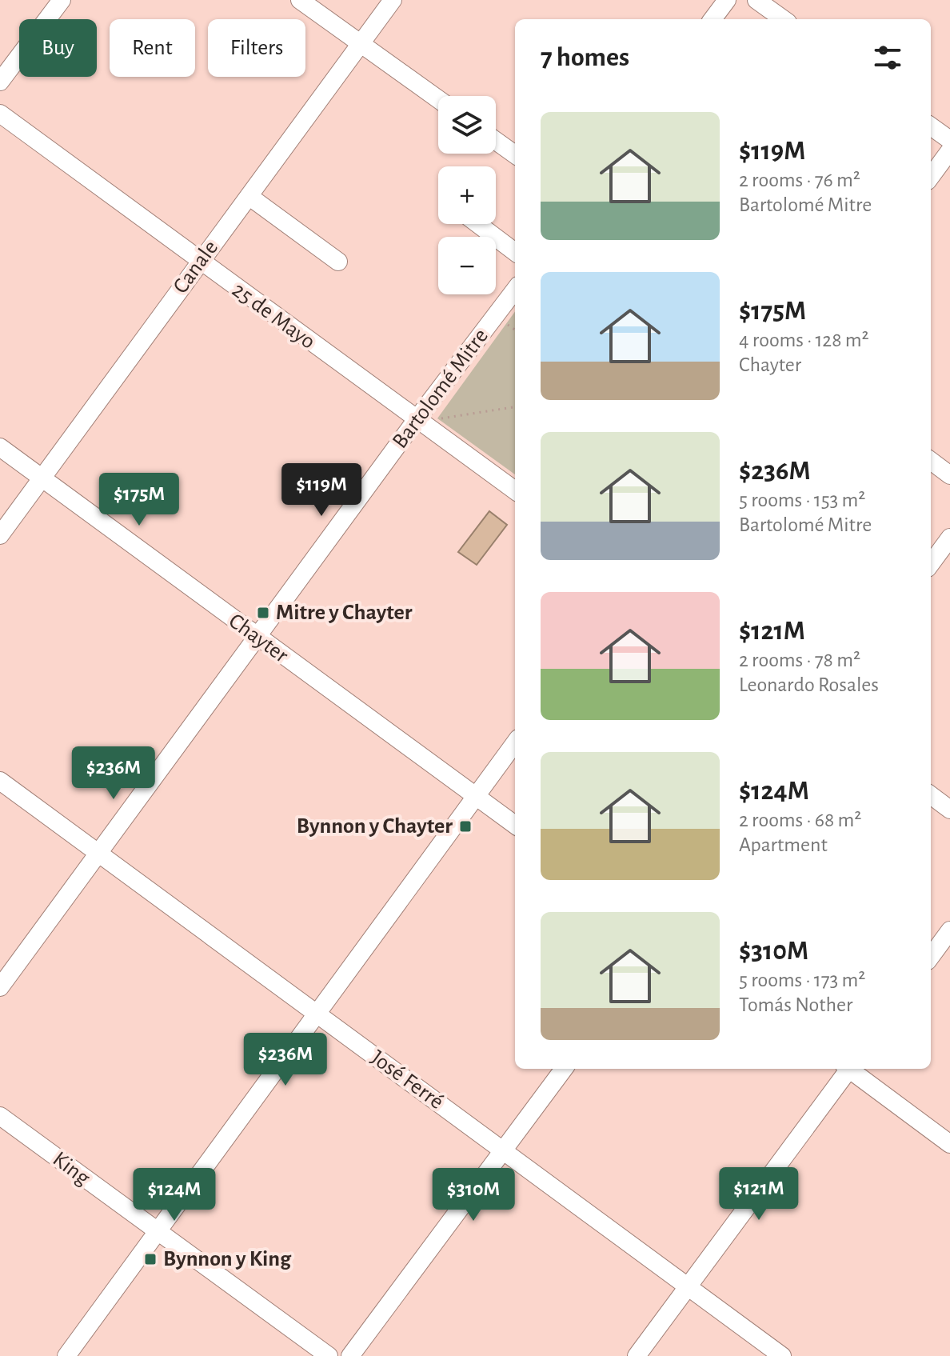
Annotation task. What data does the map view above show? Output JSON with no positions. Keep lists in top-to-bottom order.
{
  "streets": {
    "street": [
      "Canale",
      "25 de Mayo",
      "Bartolomé Mitre",
      "Chayter",
      "José Ferré",
      "King"
    ]
  },
  "crossings": [
    ["Canale", "25 de Mayo"],
    ["Canale", "Chayter"],
    ["25 de Mayo", "Bartolomé Mitre"],
    ["Bartolomé Mitre", "Chayter"],
    ["Bartolomé Mitre", "José Ferré"]
  ],
  "places": {
    "transit": ["Mitre y Chayter", "Bynnon y Chayter", "Bynnon y King"]
  },
  "page": {
    "chip": ["Buy", "Rent", "Filters"],
    "heading": "7 homes",
    "map_buttons": ["+", "−"],
    "list": [
      {
        "name": "$119M",
        "note": "2 rooms · 76 m² · Bartolomé Mitre"
      },
      {
        "name": "$175M",
        "note": "4 rooms · 128 m² · Chayter"
      },
      {
        "name": "$236M",
        "note": "5 rooms · 153 m² · Bartolomé Mitre"
      },
      {
        "name": "$121M",
        "note": "2 rooms · 78 m² · Leonardo Rosales"
      },
      {
        "name": "$124M",
        "note": "2 rooms · 68 m² · Apartment"
      },
      {
        "name": "$310M",
        "note": "5 rooms · 173 m² · Tomás Nother"
      }
    ],
    "price": [
      "$119M",
      "$175M",
      "$236M",
      "$236M",
      "$121M",
      "$124M",
      "$310M"
    ]
  }
}
